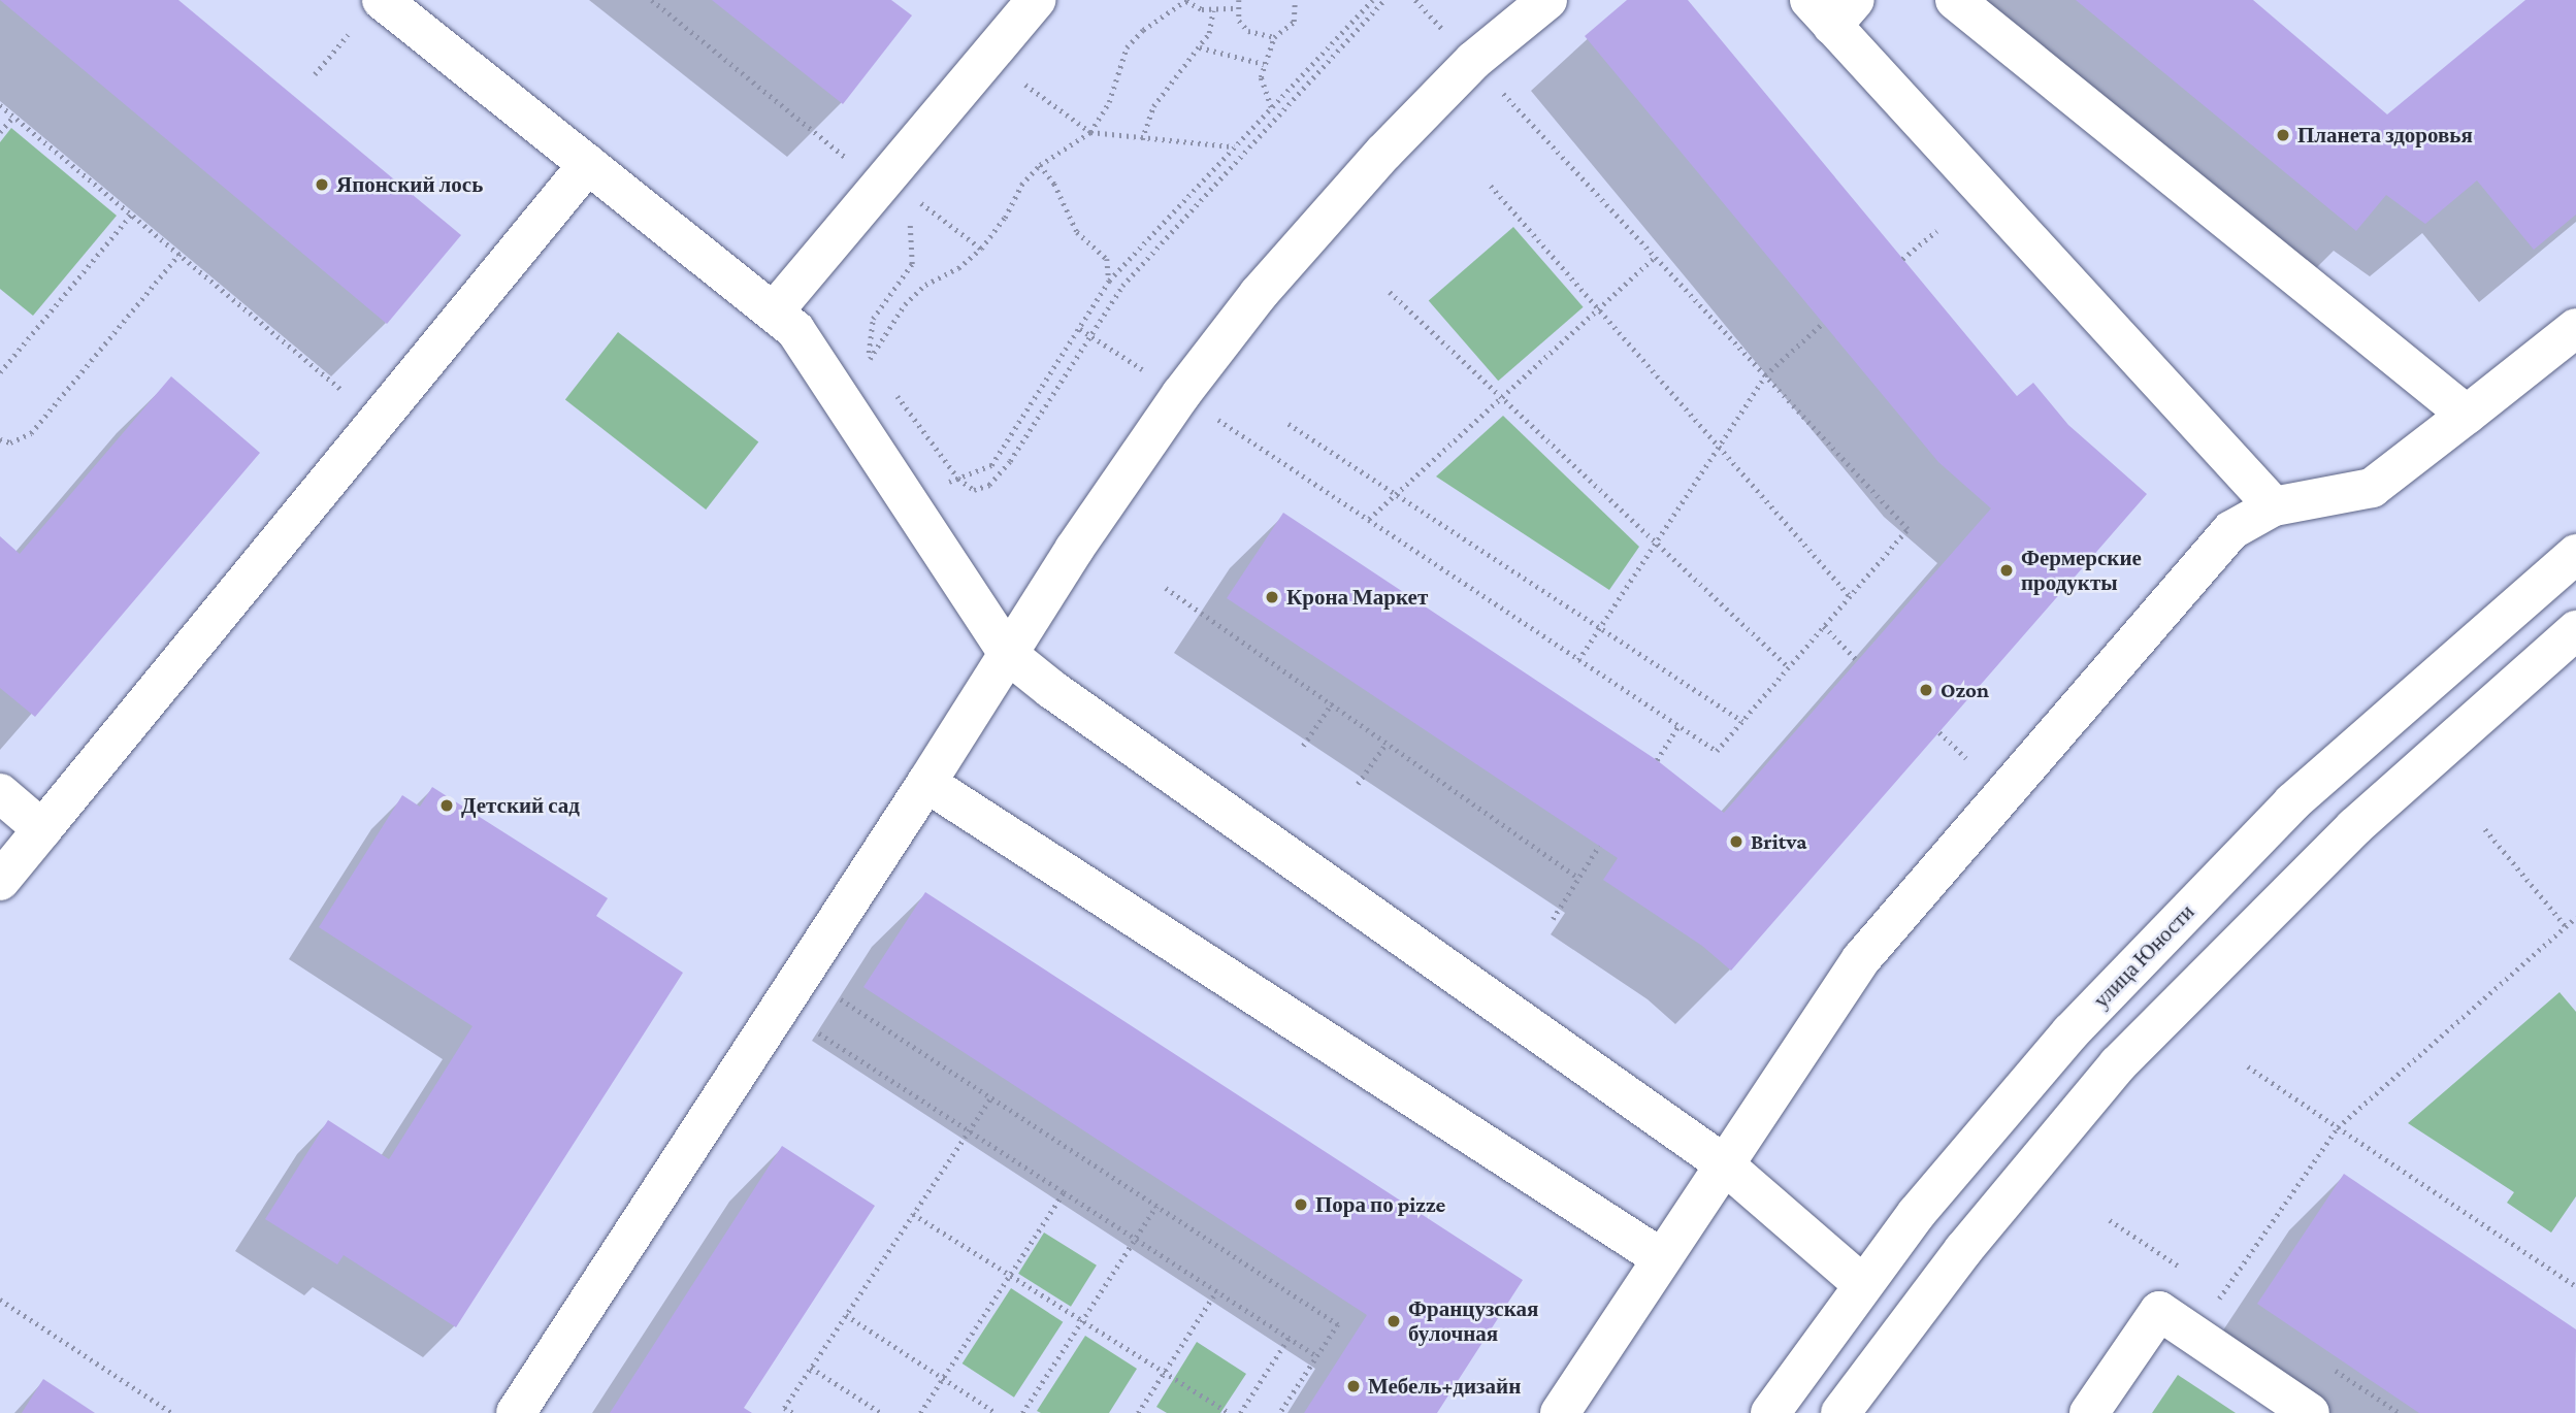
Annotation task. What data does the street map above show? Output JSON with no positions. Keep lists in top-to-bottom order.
{
  "streets": {
    "street": ["улица Юности"]
  },
  "places": [
    "Планета здоровья",
    "Японский лось",
    "Фермерские продукты",
    "Крона Маркет",
    "Ozon",
    "Детский сад",
    "Britva",
    "Пора по pizze",
    "Французская булочная",
    "Мебель+дизайн"
  ]
}
